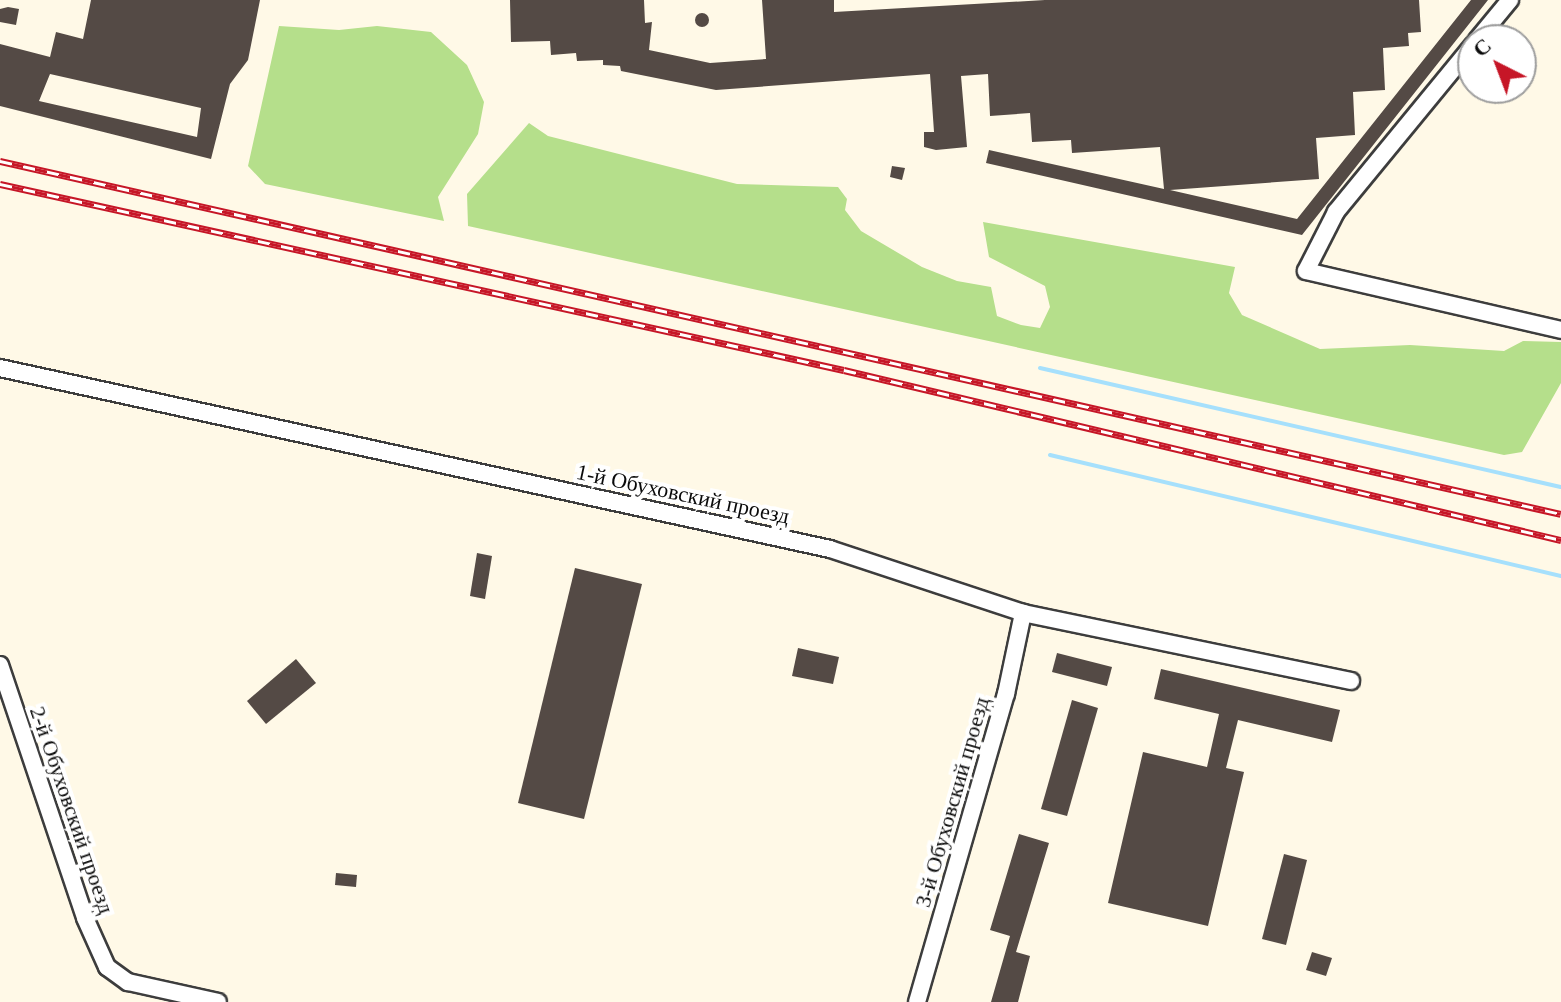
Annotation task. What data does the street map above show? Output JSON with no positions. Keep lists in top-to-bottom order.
{
  "streets": {
    "street": ["1-й Обуховский проезд", "3-й Обуховский проезд", "2-й Обуховский проезд"]
  },
  "crossings": [
    ["1-й Обуховский проезд", "3-й Обуховский проезд"]
  ],
  "north": "top left"
}
